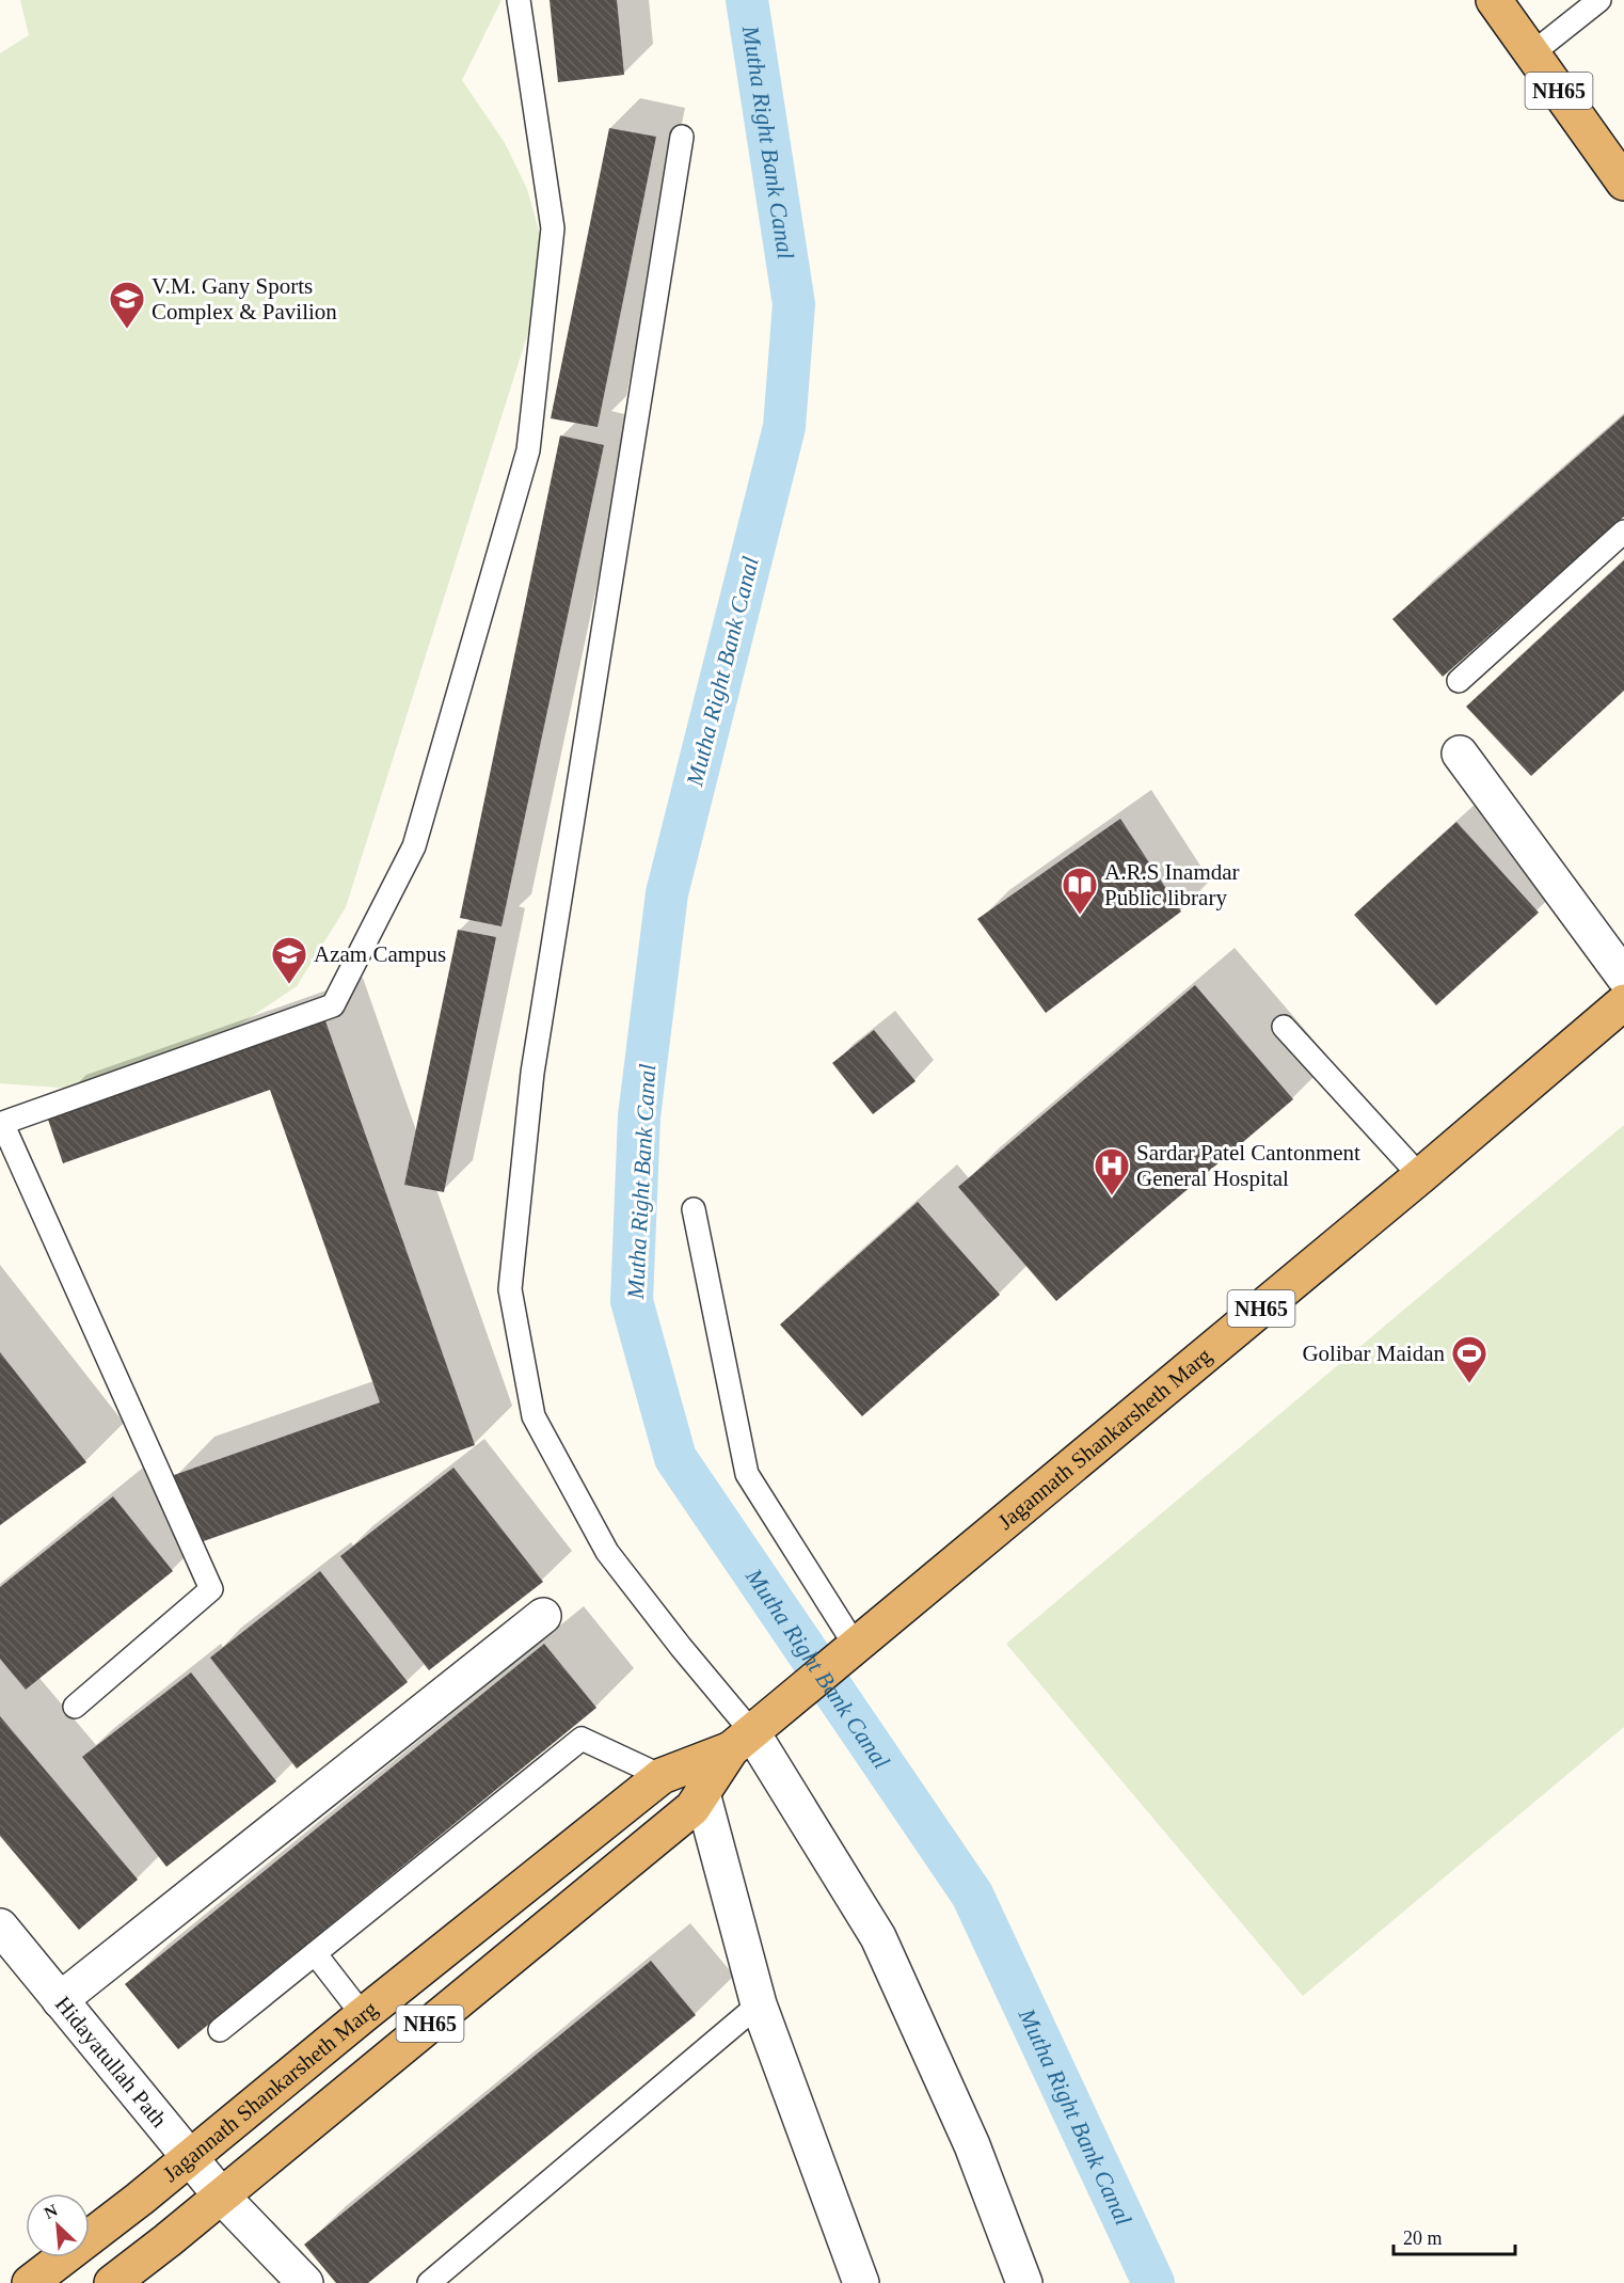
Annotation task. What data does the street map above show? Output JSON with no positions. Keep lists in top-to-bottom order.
{
  "streets": {
    "highway": ["NH65", "Jagannath Shankarsheth Marg"],
    "street": ["Hidayatullah Path"]
  },
  "crossings": [
    ["Jagannath Shankarsheth Marg", "Hidayatullah Path"]
  ],
  "water": ["Mutha Right Bank Canal"],
  "places": {
    "school or university": ["V.M. Gany Sports Complex & Pavilion", "Azam Campus"],
    "library": ["A.R.S Inamdar Public library"],
    "hospital": ["Sardar Patel Cantonment General Hospital"],
    "sports": ["Golibar Maidan"]
  },
  "scale_bar": "20 m",
  "north": "top left"
}
